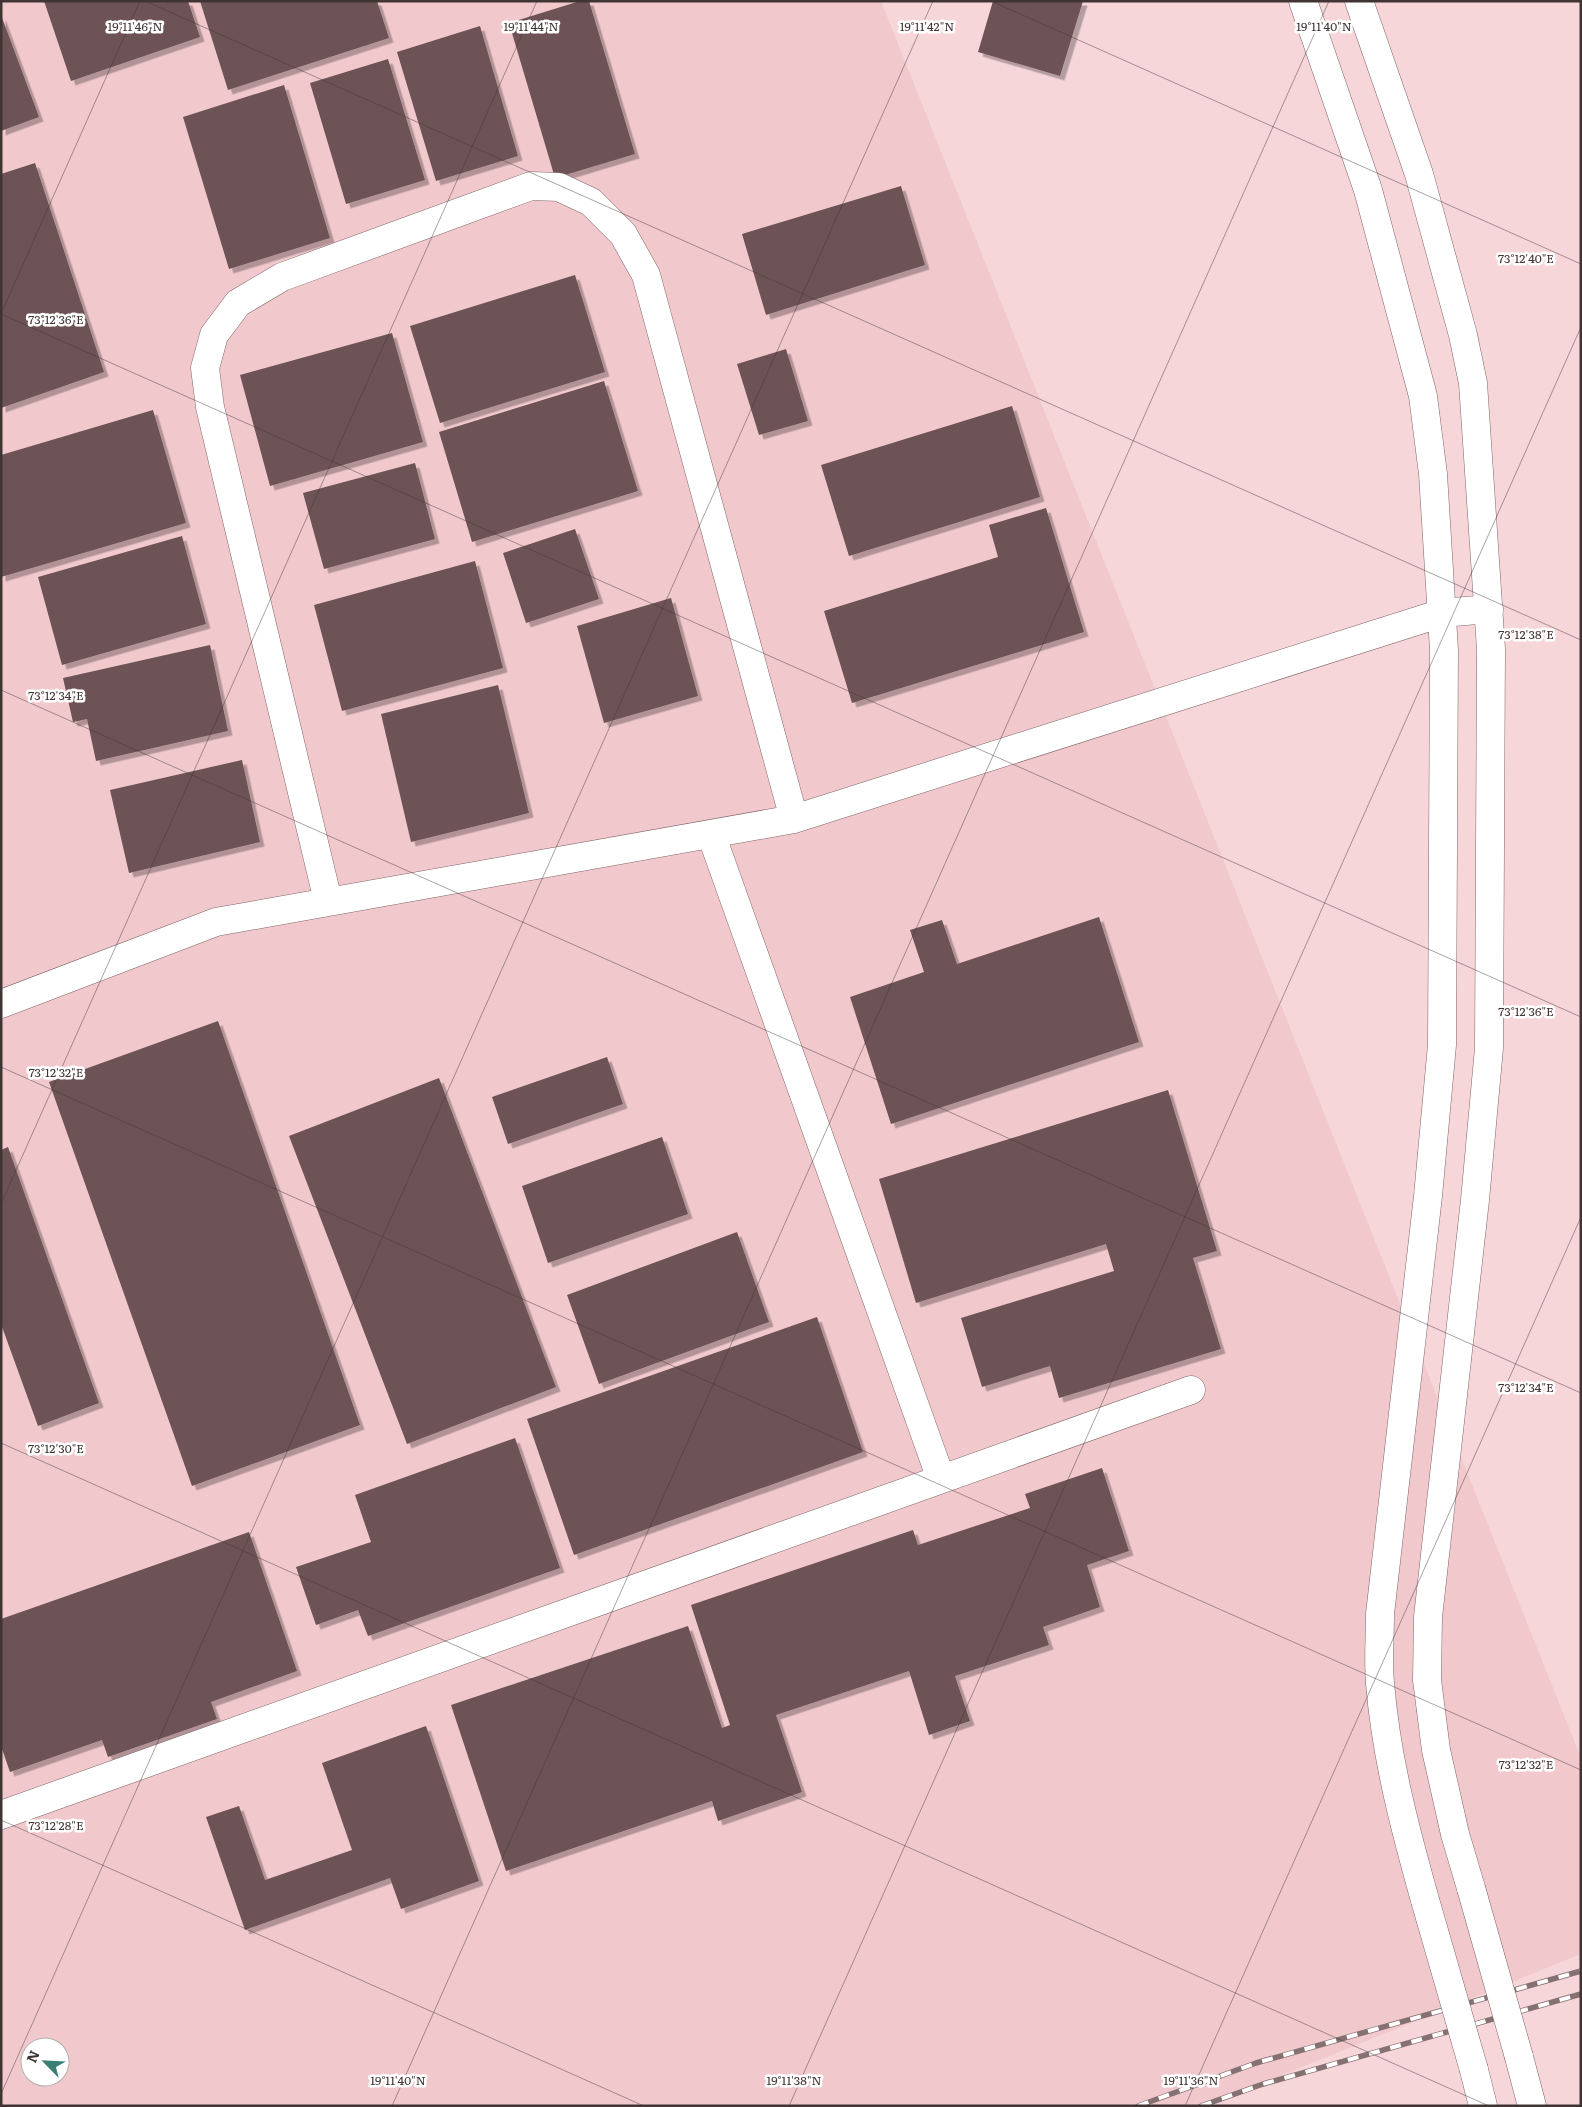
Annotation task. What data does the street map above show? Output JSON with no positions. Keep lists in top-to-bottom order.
{
  "north": "top left",
  "coordinates": [
    "19°11'46\"N",
    "19°11'44\"N",
    "19°11'42\"N",
    "19°11'40\"N",
    "73°12'40\"E",
    "73°12'36\"E",
    "73°12'38\"E",
    "73°12'34\"E",
    "73°12'32\"E",
    "73°12'30\"E",
    "73°12'28\"E",
    "19°11'38\"N",
    "19°11'36\"N"
  ]
}
